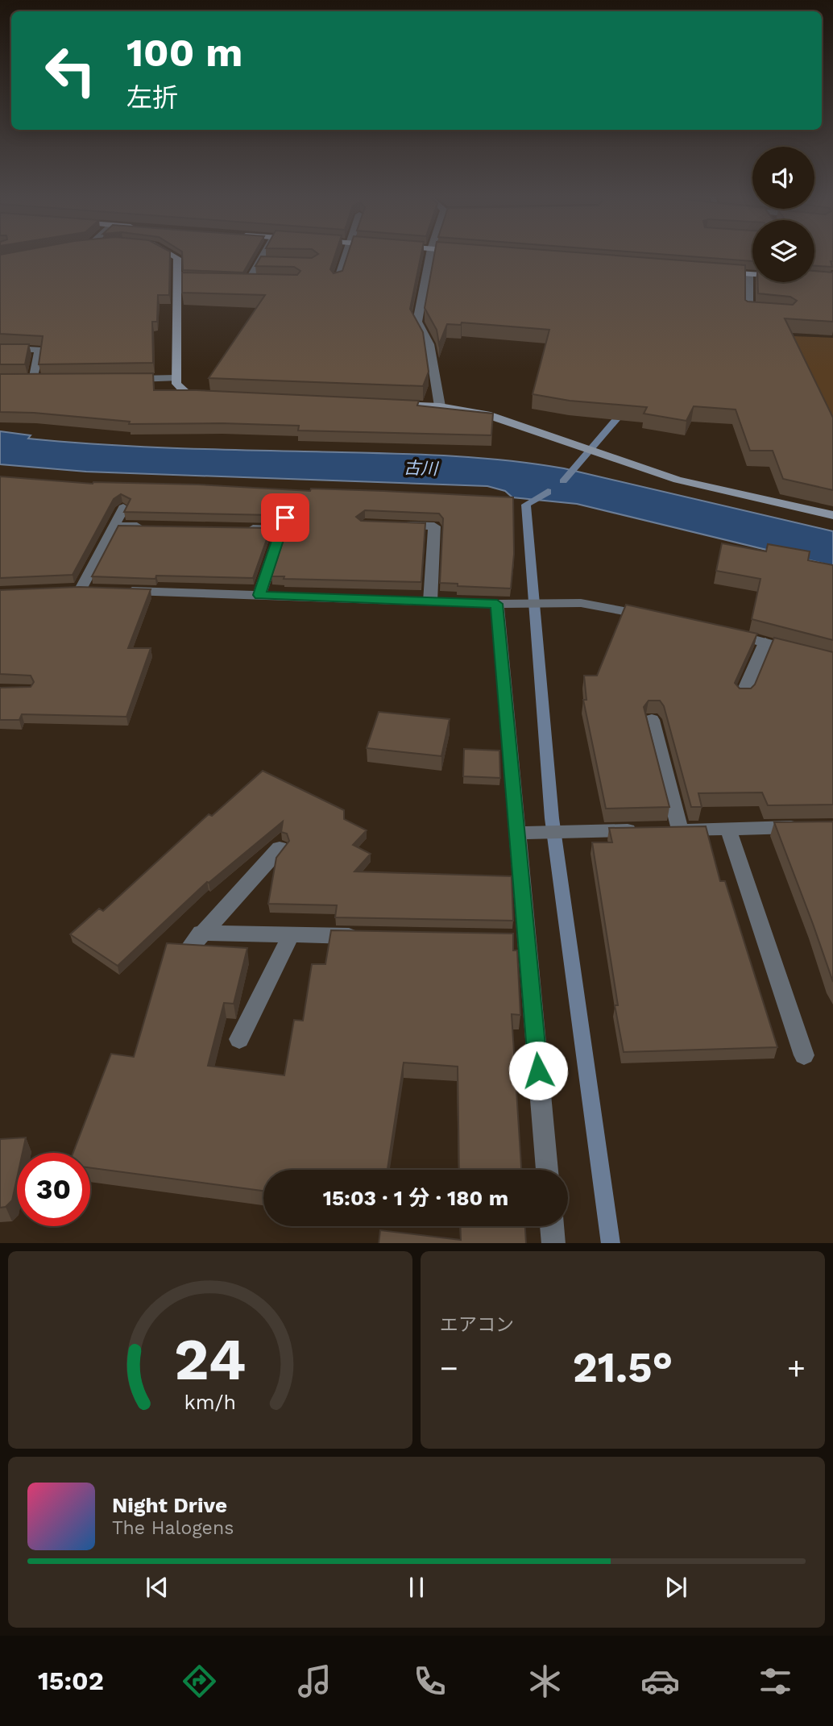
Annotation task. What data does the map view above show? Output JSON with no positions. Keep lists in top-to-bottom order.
{
  "water": ["古川"],
  "page": {
    "turn": ["100 m", "左折"],
    "limit": "30",
    "trip": "15:03 · 1 分 · 180 m",
    "tile": "エアコン",
    "heat": ["−", "21.5°", "+"],
    "song": ["Night Drive", "The Halogens"],
    "tabs": "15:02",
    "gauge": ["24", "km/h"]
  }
}
